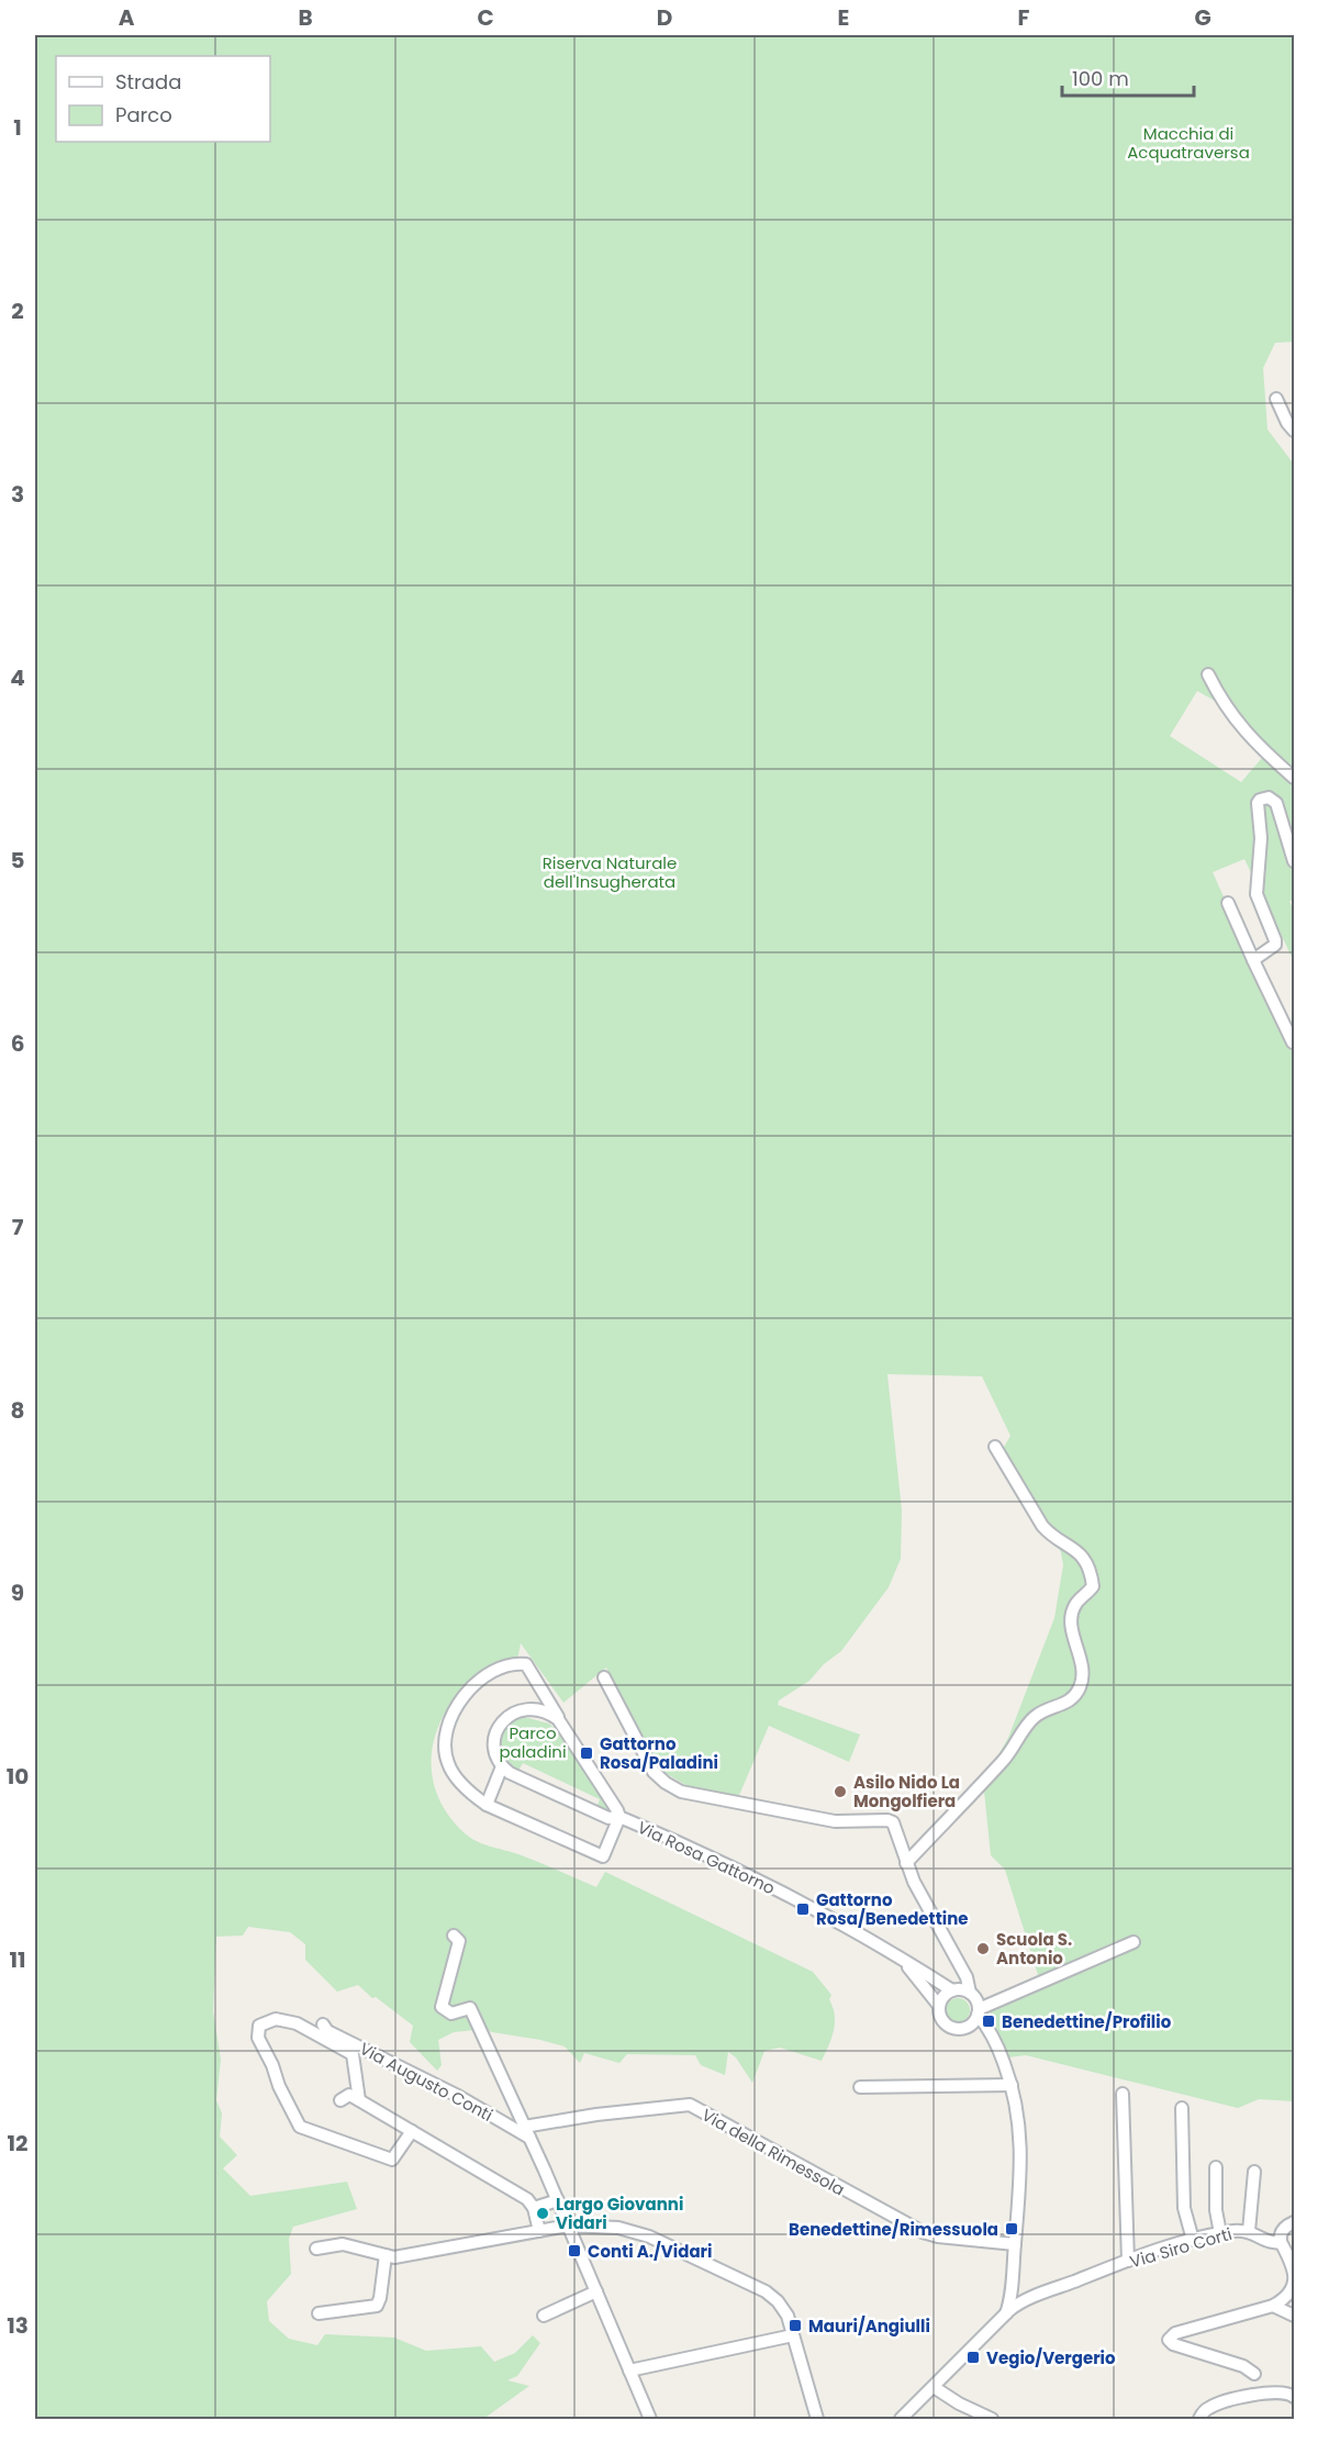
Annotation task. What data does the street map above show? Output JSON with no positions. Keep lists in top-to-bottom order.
{
  "streets": {
    "street": [
      "Via Rosa Gattorno",
      "Via Augusto Conti",
      "Via della Rimessola",
      "Via Siro Corti"
    ]
  },
  "crossings": [
    ["Via Augusto Conti", "Via della Rimessola"]
  ],
  "parks": ["Macchia di Acquatraversa", "Riserva Naturale dell'Insugherata", "Parco paladini"],
  "places": {
    "transit": [
      "Gattorno Rosa/Paladini",
      "Gattorno Rosa/Benedettine",
      "Benedettine/Profilio",
      "Benedettine/Rimessuola",
      "Conti A./Vidari",
      "Mauri/Angiulli",
      "Vegio/Vergerio"
    ],
    "other": ["Asilo Nido La Mongolfiera", "Scuola S. Antonio", "Largo Giovanni Vidari"]
  },
  "legend": ["Strada", "Parco"],
  "scale_bar": "100 m",
  "grid": {
    "columns": [
      "A",
      "B",
      "C",
      "D",
      "E",
      "F",
      "G"
    ],
    "rows": [
      "1",
      "2",
      "3",
      "4",
      "5",
      "6",
      "7",
      "8",
      "9",
      "10",
      "11",
      "12",
      "13"
    ]
  }
}
